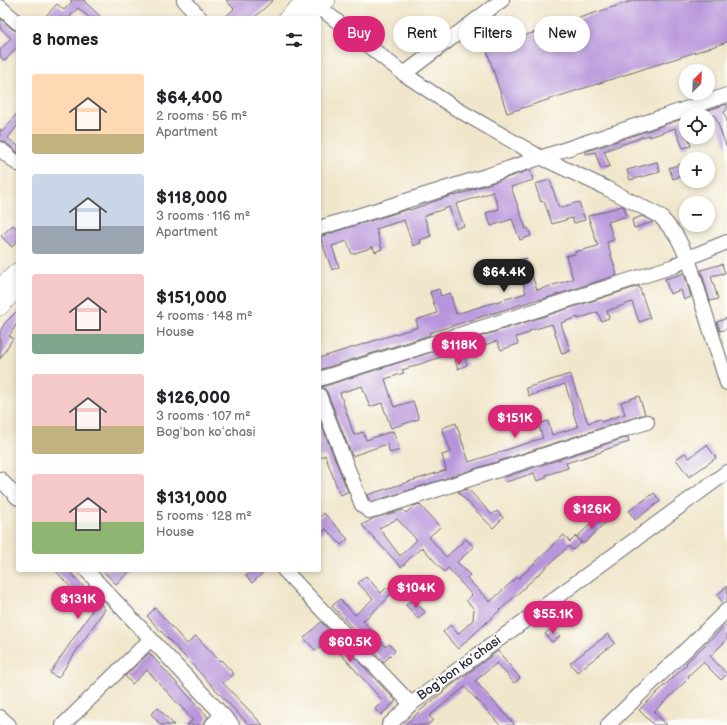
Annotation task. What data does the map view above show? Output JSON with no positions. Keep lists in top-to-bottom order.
{
  "streets": {
    "street": ["Bogʻbon koʻchasi"]
  },
  "north": "top right",
  "page": {
    "chip": [
      "Buy",
      "Rent",
      "Filters",
      "New"
    ],
    "heading": "8 homes",
    "map_buttons": ["+", "−"],
    "list": [
      {
        "name": "$64,400",
        "note": "2 rooms · 56 m² · Apartment"
      },
      {
        "name": "$118,000",
        "note": "3 rooms · 116 m² · Apartment"
      },
      {
        "name": "$151,000",
        "note": "4 rooms · 148 m² · House"
      },
      {
        "name": "$126,000",
        "note": "3 rooms · 107 m² · Bogʻbon koʻchasi"
      },
      {
        "name": "$131,000",
        "note": "5 rooms · 128 m² · House"
      }
    ],
    "price": [
      "$64.4K",
      "$118K",
      "$151K",
      "$126K",
      "$104K",
      "$131K",
      "$55.1K",
      "$60.5K"
    ]
  }
}
